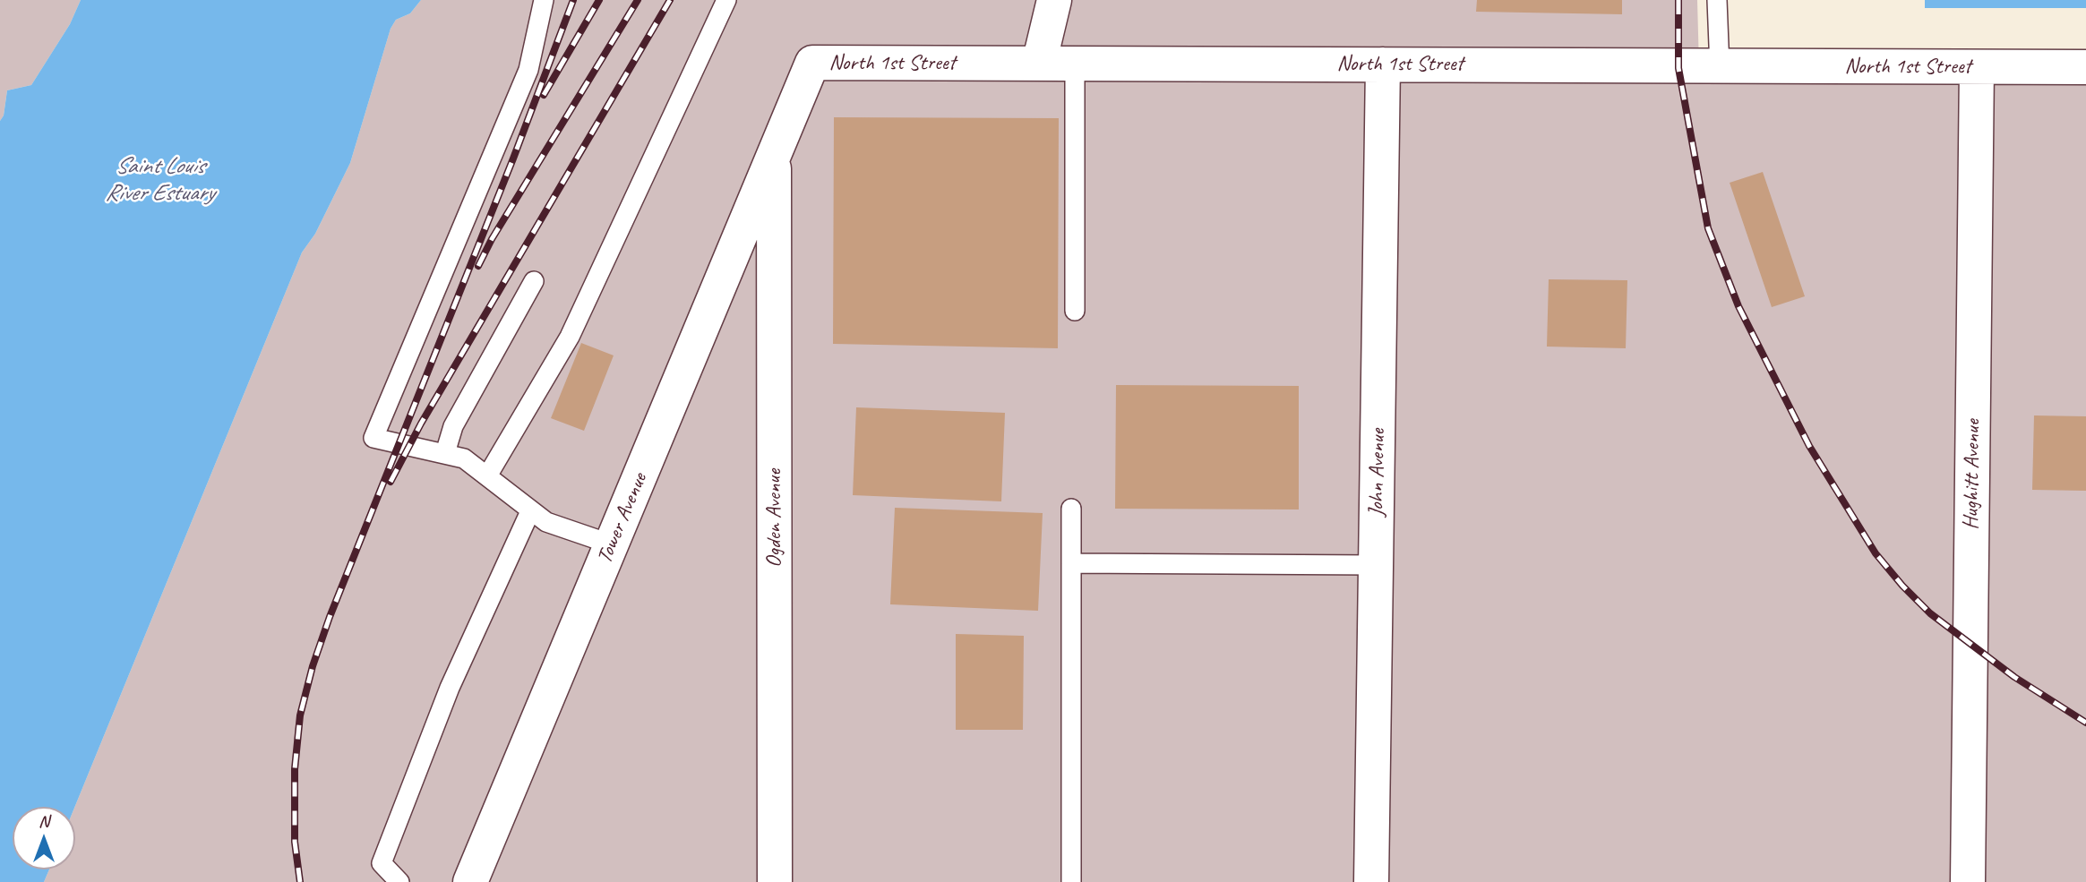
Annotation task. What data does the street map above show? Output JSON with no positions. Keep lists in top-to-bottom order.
{
  "streets": {
    "street": [
      "North 1st Street",
      "John Avenue",
      "Hughitt Avenue",
      "Tower Avenue",
      "Ogden Avenue"
    ]
  },
  "crossings": [
    ["North 1st Street", "John Avenue"],
    ["North 1st Street", "Hughitt Avenue"],
    ["North 1st Street", "Tower Avenue"],
    ["North 1st Street", "Ogden Avenue"],
    ["Tower Avenue", "Ogden Avenue"]
  ],
  "water": ["Saint Louis River Estuary"],
  "north": "top"
}
